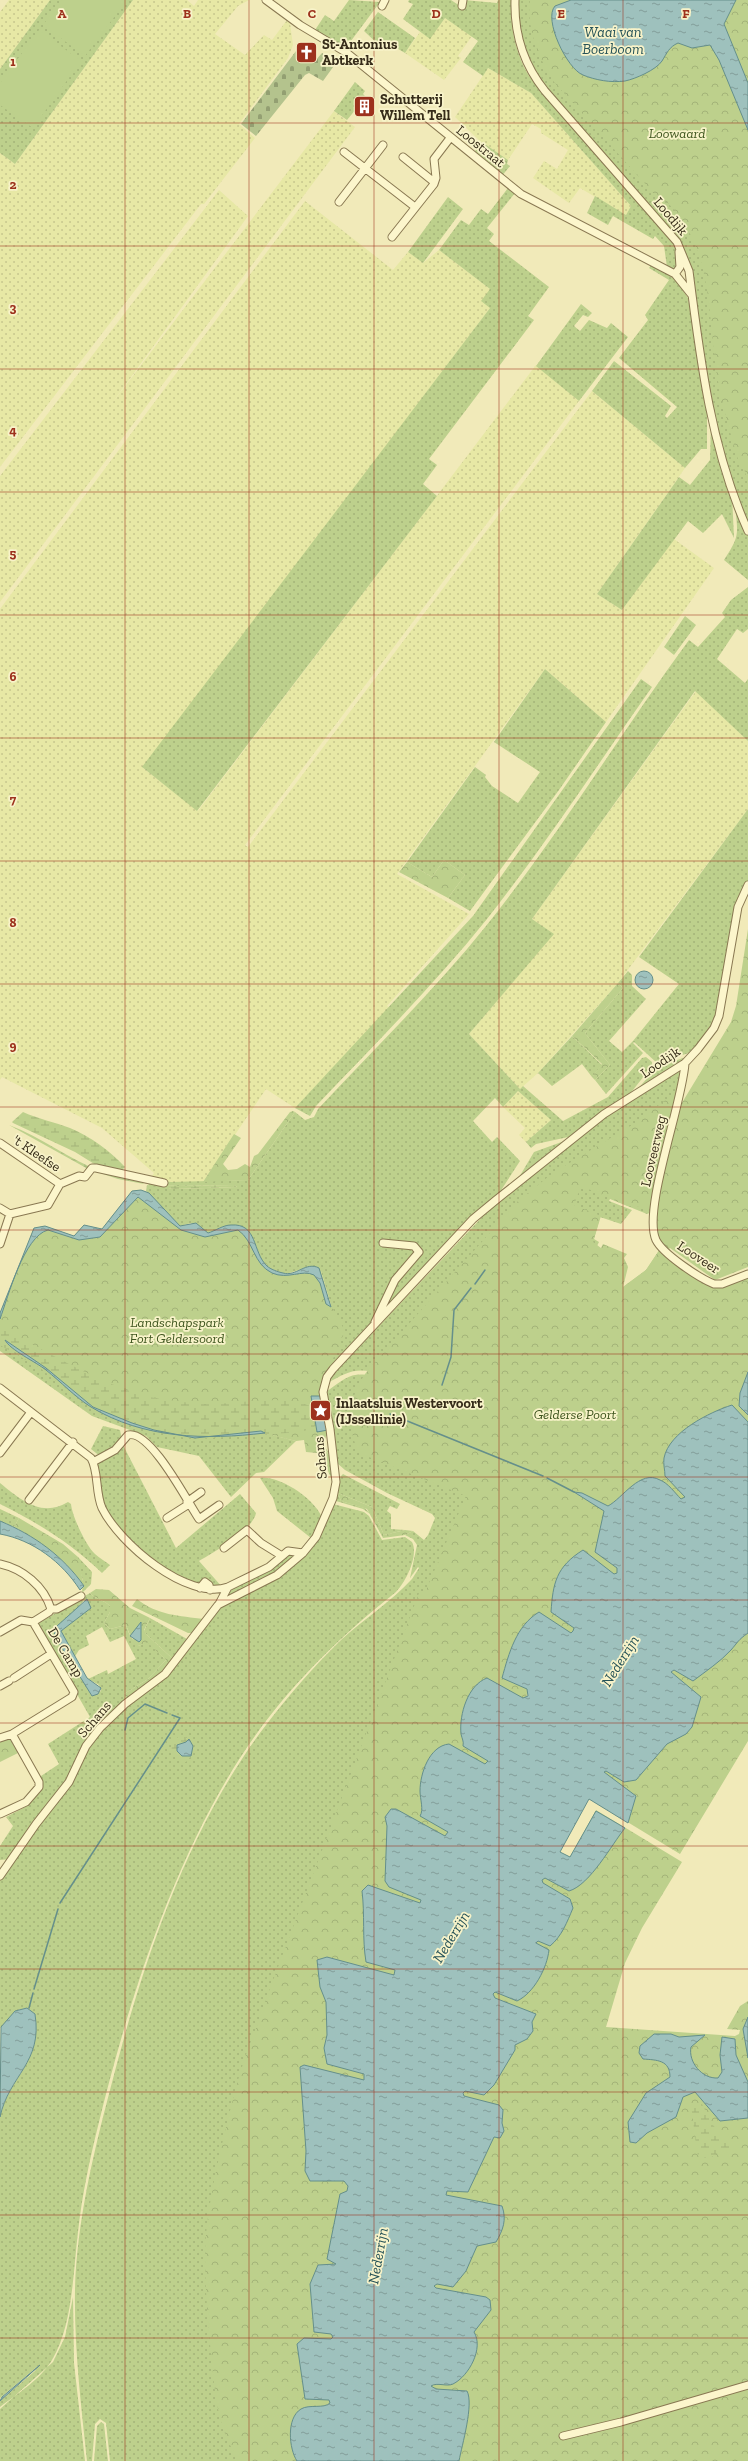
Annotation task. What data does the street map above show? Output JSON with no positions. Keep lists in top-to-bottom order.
{
  "streets": {
    "street": [
      "Loostraat",
      "Loodijk",
      "Looveerweg",
      "'t Kleefse",
      "Looveer",
      "Schans",
      "De Camp"
    ]
  },
  "crossings": [
    ["Loostraat", "Loodijk"],
    ["Loodijk", "Looveerweg"],
    ["Loodijk", "Schans"],
    ["Looveerweg", "Looveer"]
  ],
  "water": ["Waai van Boerboom", "Nederrijn"],
  "parks": ["Loowaard", "Landschapspark Fort Geldersoord", "Gelderse Poort"],
  "places": {
    "church": ["St-Antonius Abtkerk"],
    "building": ["Schutterij Willem Tell"],
    "place": ["Inlaatsluis Westervoort (IJssellinie)"]
  },
  "grid": {
    "columns": [
      "A",
      "B",
      "C",
      "D",
      "E",
      "F"
    ],
    "rows": [
      "1",
      "2",
      "3",
      "4",
      "5",
      "6",
      "7",
      "8",
      "9"
    ]
  }
}
